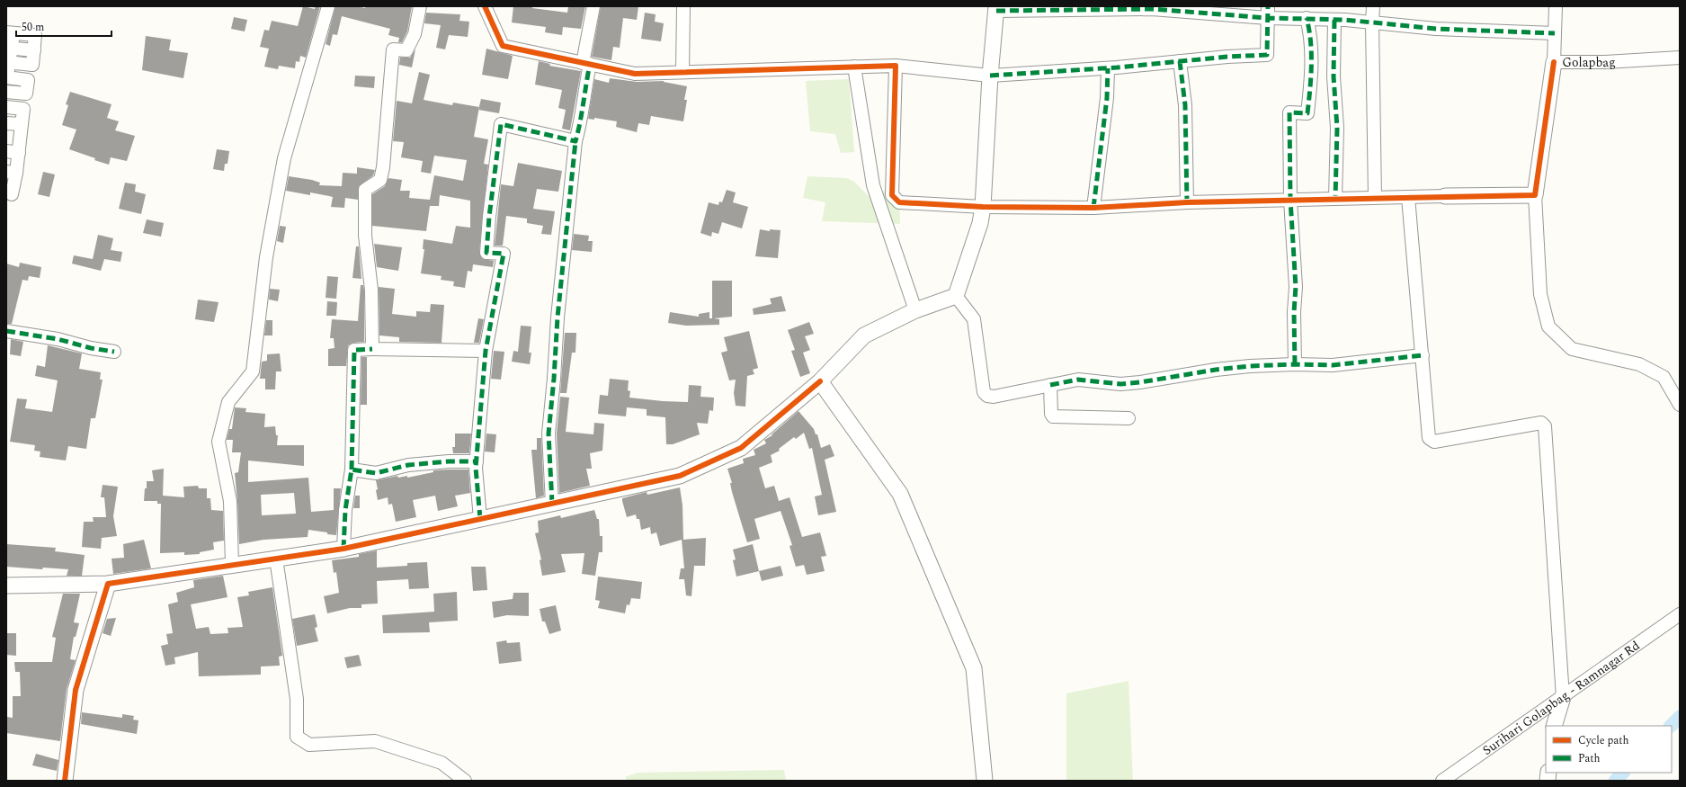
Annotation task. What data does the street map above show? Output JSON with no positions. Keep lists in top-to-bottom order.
{
  "streets": {
    "street": ["Golapbag", "Surihari Golapbag - Ramnagar Rd"]
  },
  "legend": ["Cycle path", "Path"],
  "scale_bar": "50 m"
}
